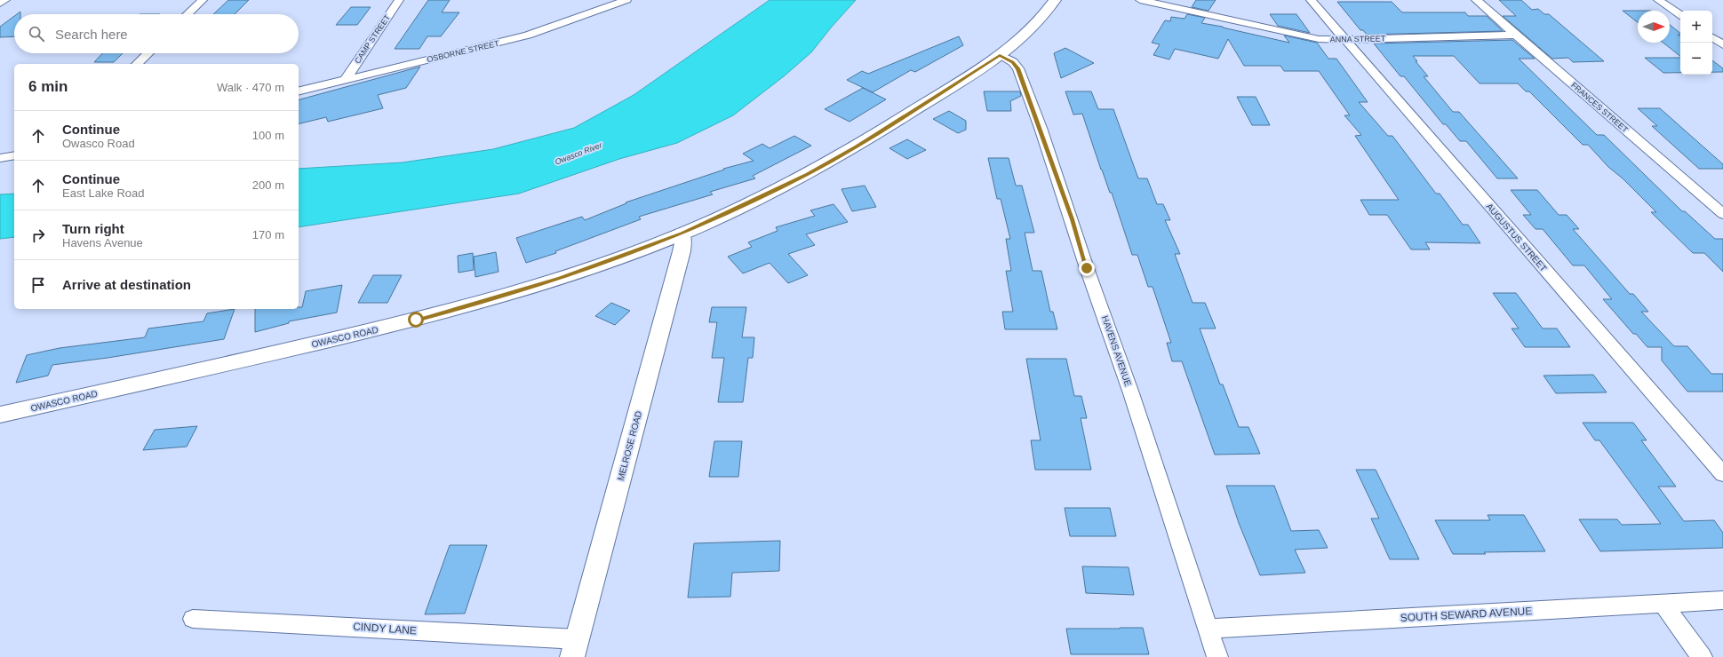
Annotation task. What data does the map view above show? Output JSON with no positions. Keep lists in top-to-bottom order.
{
  "streets": {
    "main road": ["OWASCO ROAD"],
    "street": [
      "CAMP STREET",
      "ANNA STREET",
      "OSBORNE STREET",
      "FRANCES STREET",
      "AUGUSTUS STREET",
      "HAVENS AVENUE",
      "MELROSE ROAD",
      "SOUTH SEWARD AVENUE",
      "CINDY LANE"
    ]
  },
  "crossings": [
    ["CAMP STREET", "OSBORNE STREET"],
    ["ANNA STREET", "FRANCES STREET"],
    ["ANNA STREET", "AUGUSTUS STREET"],
    ["OWASCO ROAD", "HAVENS AVENUE"],
    ["OWASCO ROAD", "MELROSE ROAD"],
    ["HAVENS AVENUE", "SOUTH SEWARD AVENUE"],
    ["MELROSE ROAD", "CINDY LANE"]
  ],
  "water": ["Owasco River"],
  "north": "right",
  "page": {
    "map_buttons": ["+", "−"],
    "search": "Search here",
    "heading": ["6 min", "Walk · 470 m"],
    "list": [
      ["Continue", "Owasco Road", "100 m"],
      ["Continue", "East Lake Road", "200 m"],
      ["Turn right", "Havens Avenue", "170 m"],
      "Arrive at destination"
    ]
  }
}
